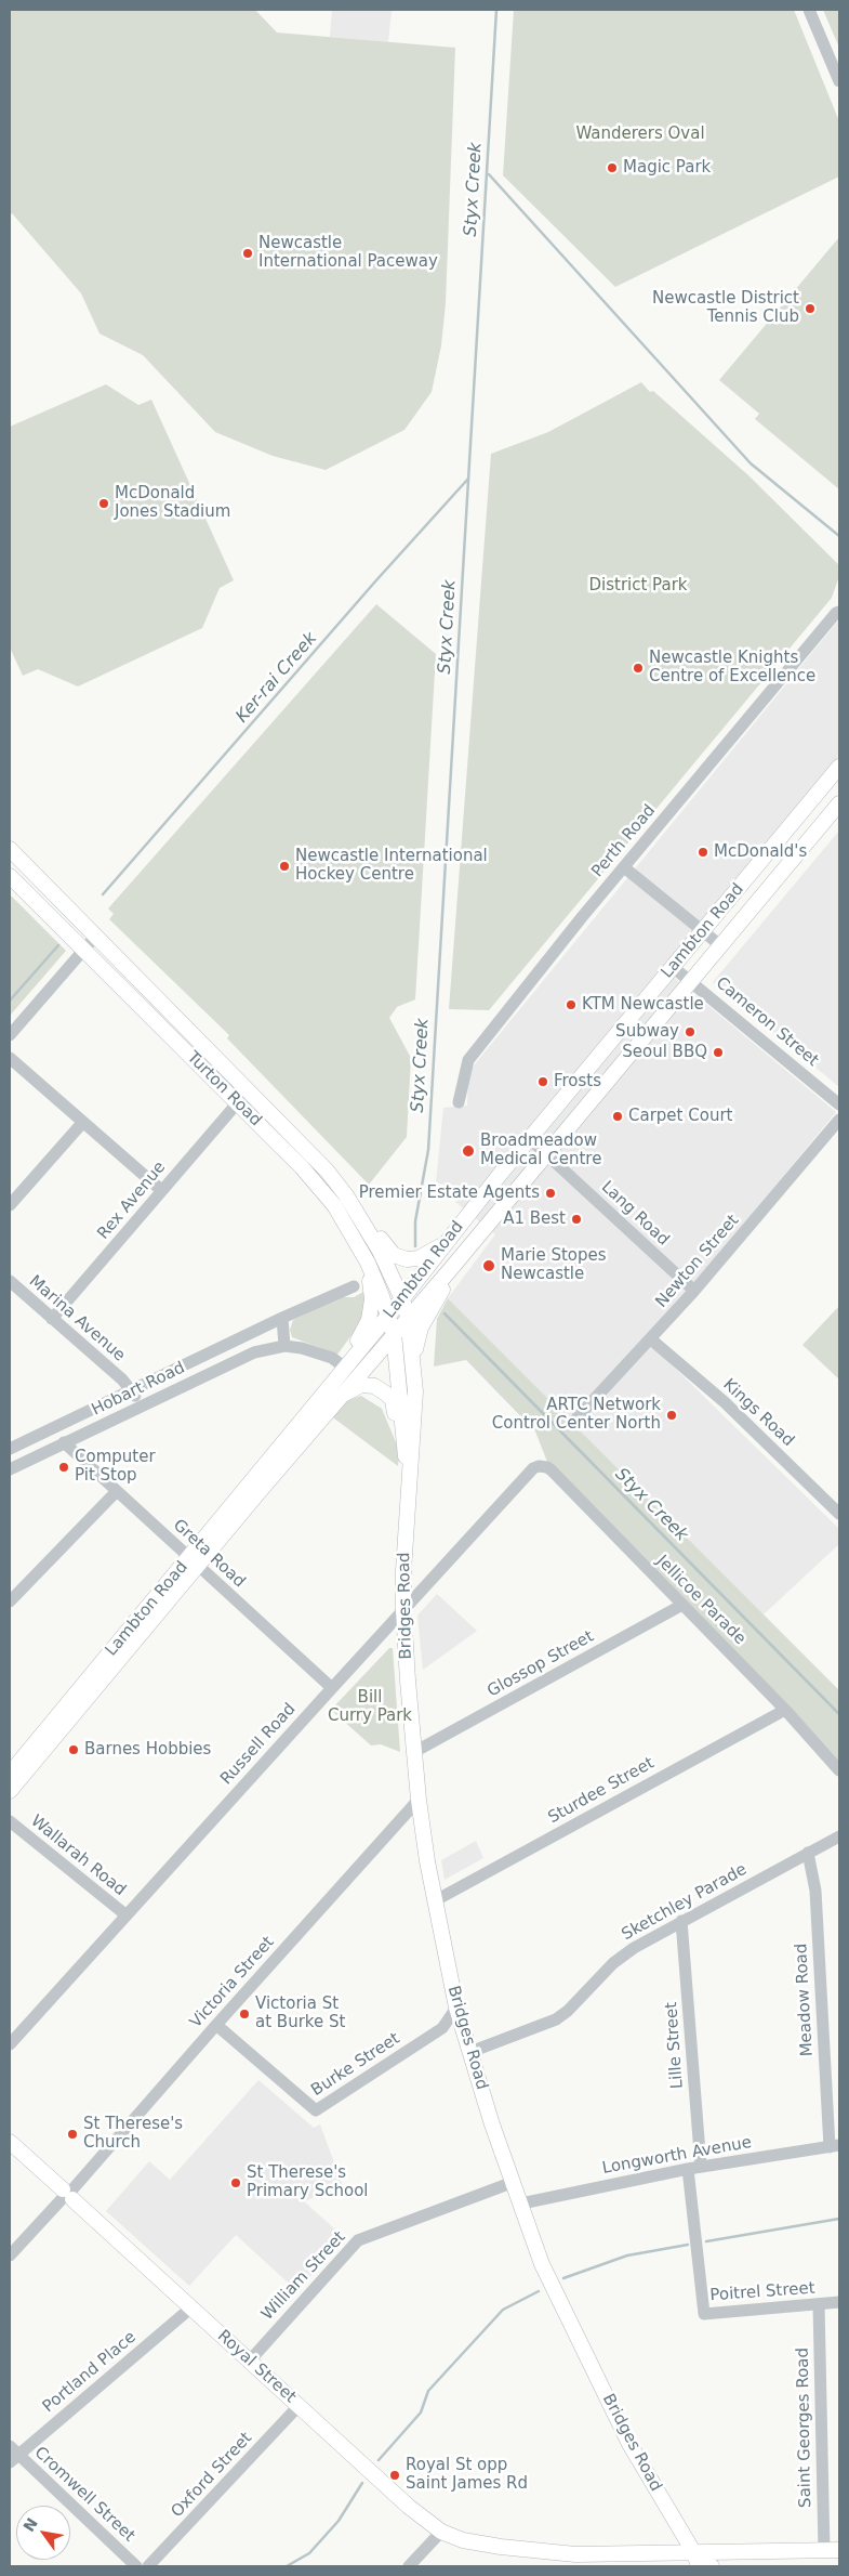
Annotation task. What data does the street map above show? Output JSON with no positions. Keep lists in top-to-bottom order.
{
  "streets": {
    "main road": [
      "Lambton Road",
      "Turton Road",
      "Bridges Road",
      "Royal Street"
    ],
    "street": [
      "Perth Road",
      "Cameron Street",
      "Rex Avenue",
      "Lang Road",
      "Newton Street",
      "Marina Avenue",
      "Hobart Road",
      "Kings Road",
      "Greta Road",
      "Jellicoe Parade",
      "Glossop Street",
      "Russell Road",
      "Sturdee Street",
      "Wallarah Road",
      "Sketchley Parade",
      "Victoria Street",
      "Meadow Road",
      "Lille Street",
      "Burke Street",
      "Longworth Avenue",
      "William Street",
      "Poitrel Street",
      "Portland Place",
      "Saint Georges Road",
      "Oxford Street",
      "Cromwell Street"
    ]
  },
  "crossings": [
    ["Lambton Road", "Cameron Street"],
    ["Lambton Road", "Turton Road"],
    ["Lambton Road", "Lang Road"],
    ["Lambton Road", "Hobart Road"],
    ["Lambton Road", "Greta Road"],
    ["Lambton Road", "Bridges Road"],
    ["Turton Road", "Rex Avenue"],
    ["Turton Road", "Bridges Road"],
    ["Rex Avenue", "Marina Avenue"],
    ["Lang Road", "Newton Street"],
    ["Newton Street", "Kings Road"],
    ["Marina Avenue", "Hobart Road"],
    ["Hobart Road", "Greta Road"],
    ["Greta Road", "Russell Road"],
    ["Jellicoe Parade", "Glossop Street"],
    ["Jellicoe Parade", "Russell Road"],
    ["Jellicoe Parade", "Sturdee Street"],
    ["Bridges Road", "Glossop Street"],
    ["Bridges Road", "Russell Road"],
    ["Bridges Road", "Sturdee Street"],
    ["Bridges Road", "Sketchley Parade"],
    ["Bridges Road", "Victoria Street"],
    ["Bridges Road", "Burke Street"],
    ["Bridges Road", "Longworth Avenue"],
    ["Bridges Road", "William Street"],
    ["Russell Road", "Wallarah Road"],
    ["Sketchley Parade", "Meadow Road"],
    ["Sketchley Parade", "Lille Street"],
    ["Victoria Street", "Burke Street"],
    ["Victoria Street", "Royal Street"],
    ["Meadow Road", "Longworth Avenue"],
    ["Lille Street", "Longworth Avenue"],
    ["Longworth Avenue", "Poitrel Street"],
    ["William Street", "Royal Street"],
    ["Poitrel Street", "Saint Georges Road"],
    ["Royal Street", "Portland Place"],
    ["Royal Street", "Oxford Street"],
    ["Portland Place", "Cromwell Street"]
  ],
  "water": ["Styx Creek", "Ker-rai Creek"],
  "parks": ["Wanderers Oval", "District Park", "Bill Curry Park"],
  "places": [
    "Magic Park",
    "Newcastle International Paceway",
    "Newcastle District Tennis Club",
    "McDonald Jones Stadium",
    "Newcastle Knights Centre of Excellence",
    "McDonald's",
    "Newcastle International Hockey Centre",
    "KTM Newcastle",
    "Subway",
    "Seoul BBQ",
    "Frosts",
    "Carpet Court",
    "Broadmeadow Medical Centre",
    "Premier Estate Agents",
    "A1 Best",
    "Marie Stopes Newcastle",
    "ARTC Network Control Center North",
    "Computer Pit Stop",
    "Barnes Hobbies",
    "Victoria St at Burke St",
    "St Therese's Church",
    "St Therese's Primary School",
    "Royal St opp Saint James Rd"
  ],
  "north": "top left"
}
